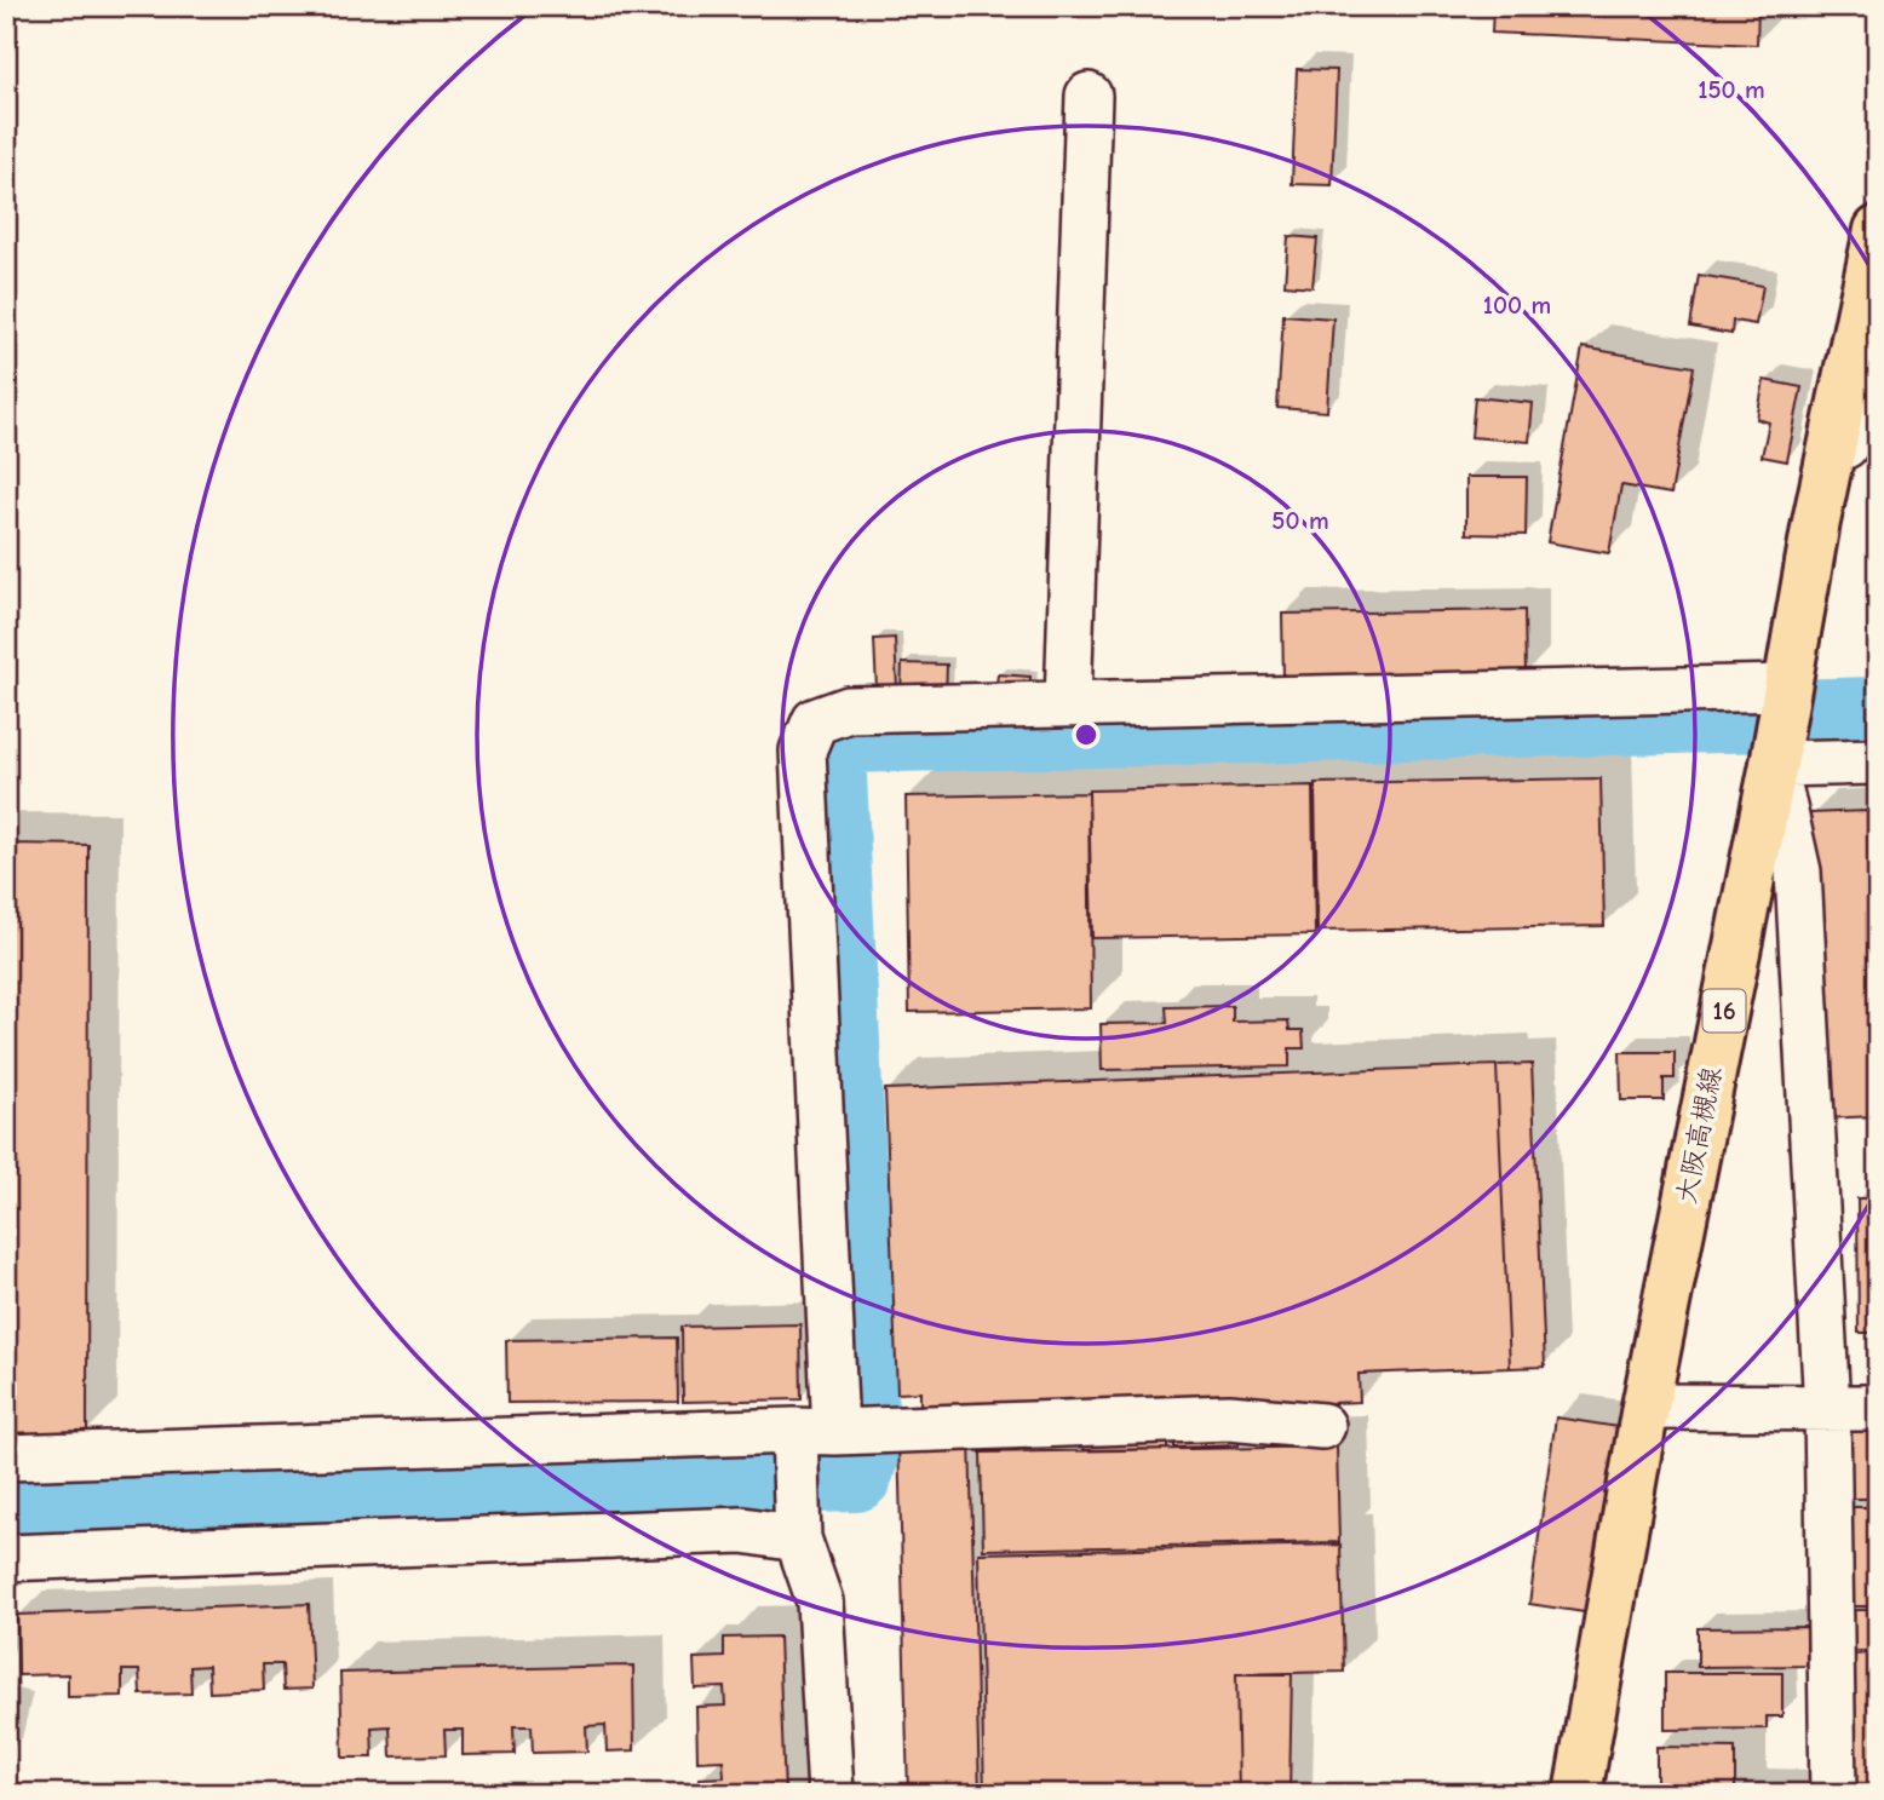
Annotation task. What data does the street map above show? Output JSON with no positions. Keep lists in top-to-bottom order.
{
  "streets": {
    "main road": ["16", "大阪高槻線"]
  },
  "rings": ["150 m", "100 m", "50 m"]
}
